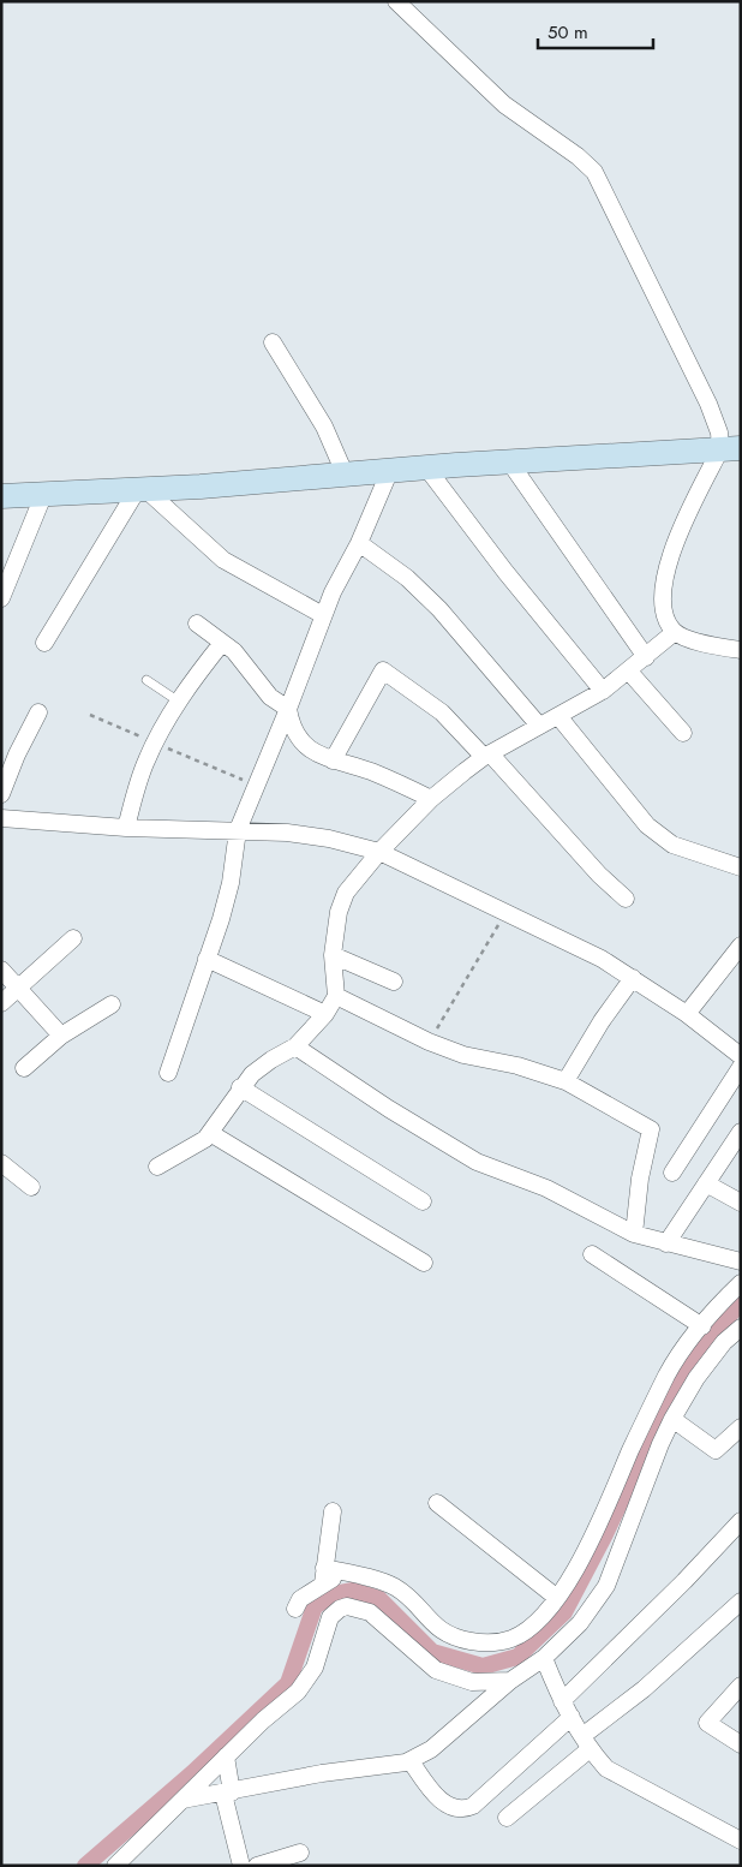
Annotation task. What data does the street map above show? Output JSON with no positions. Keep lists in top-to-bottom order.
{
  "scale_bar": "50 m"
}
